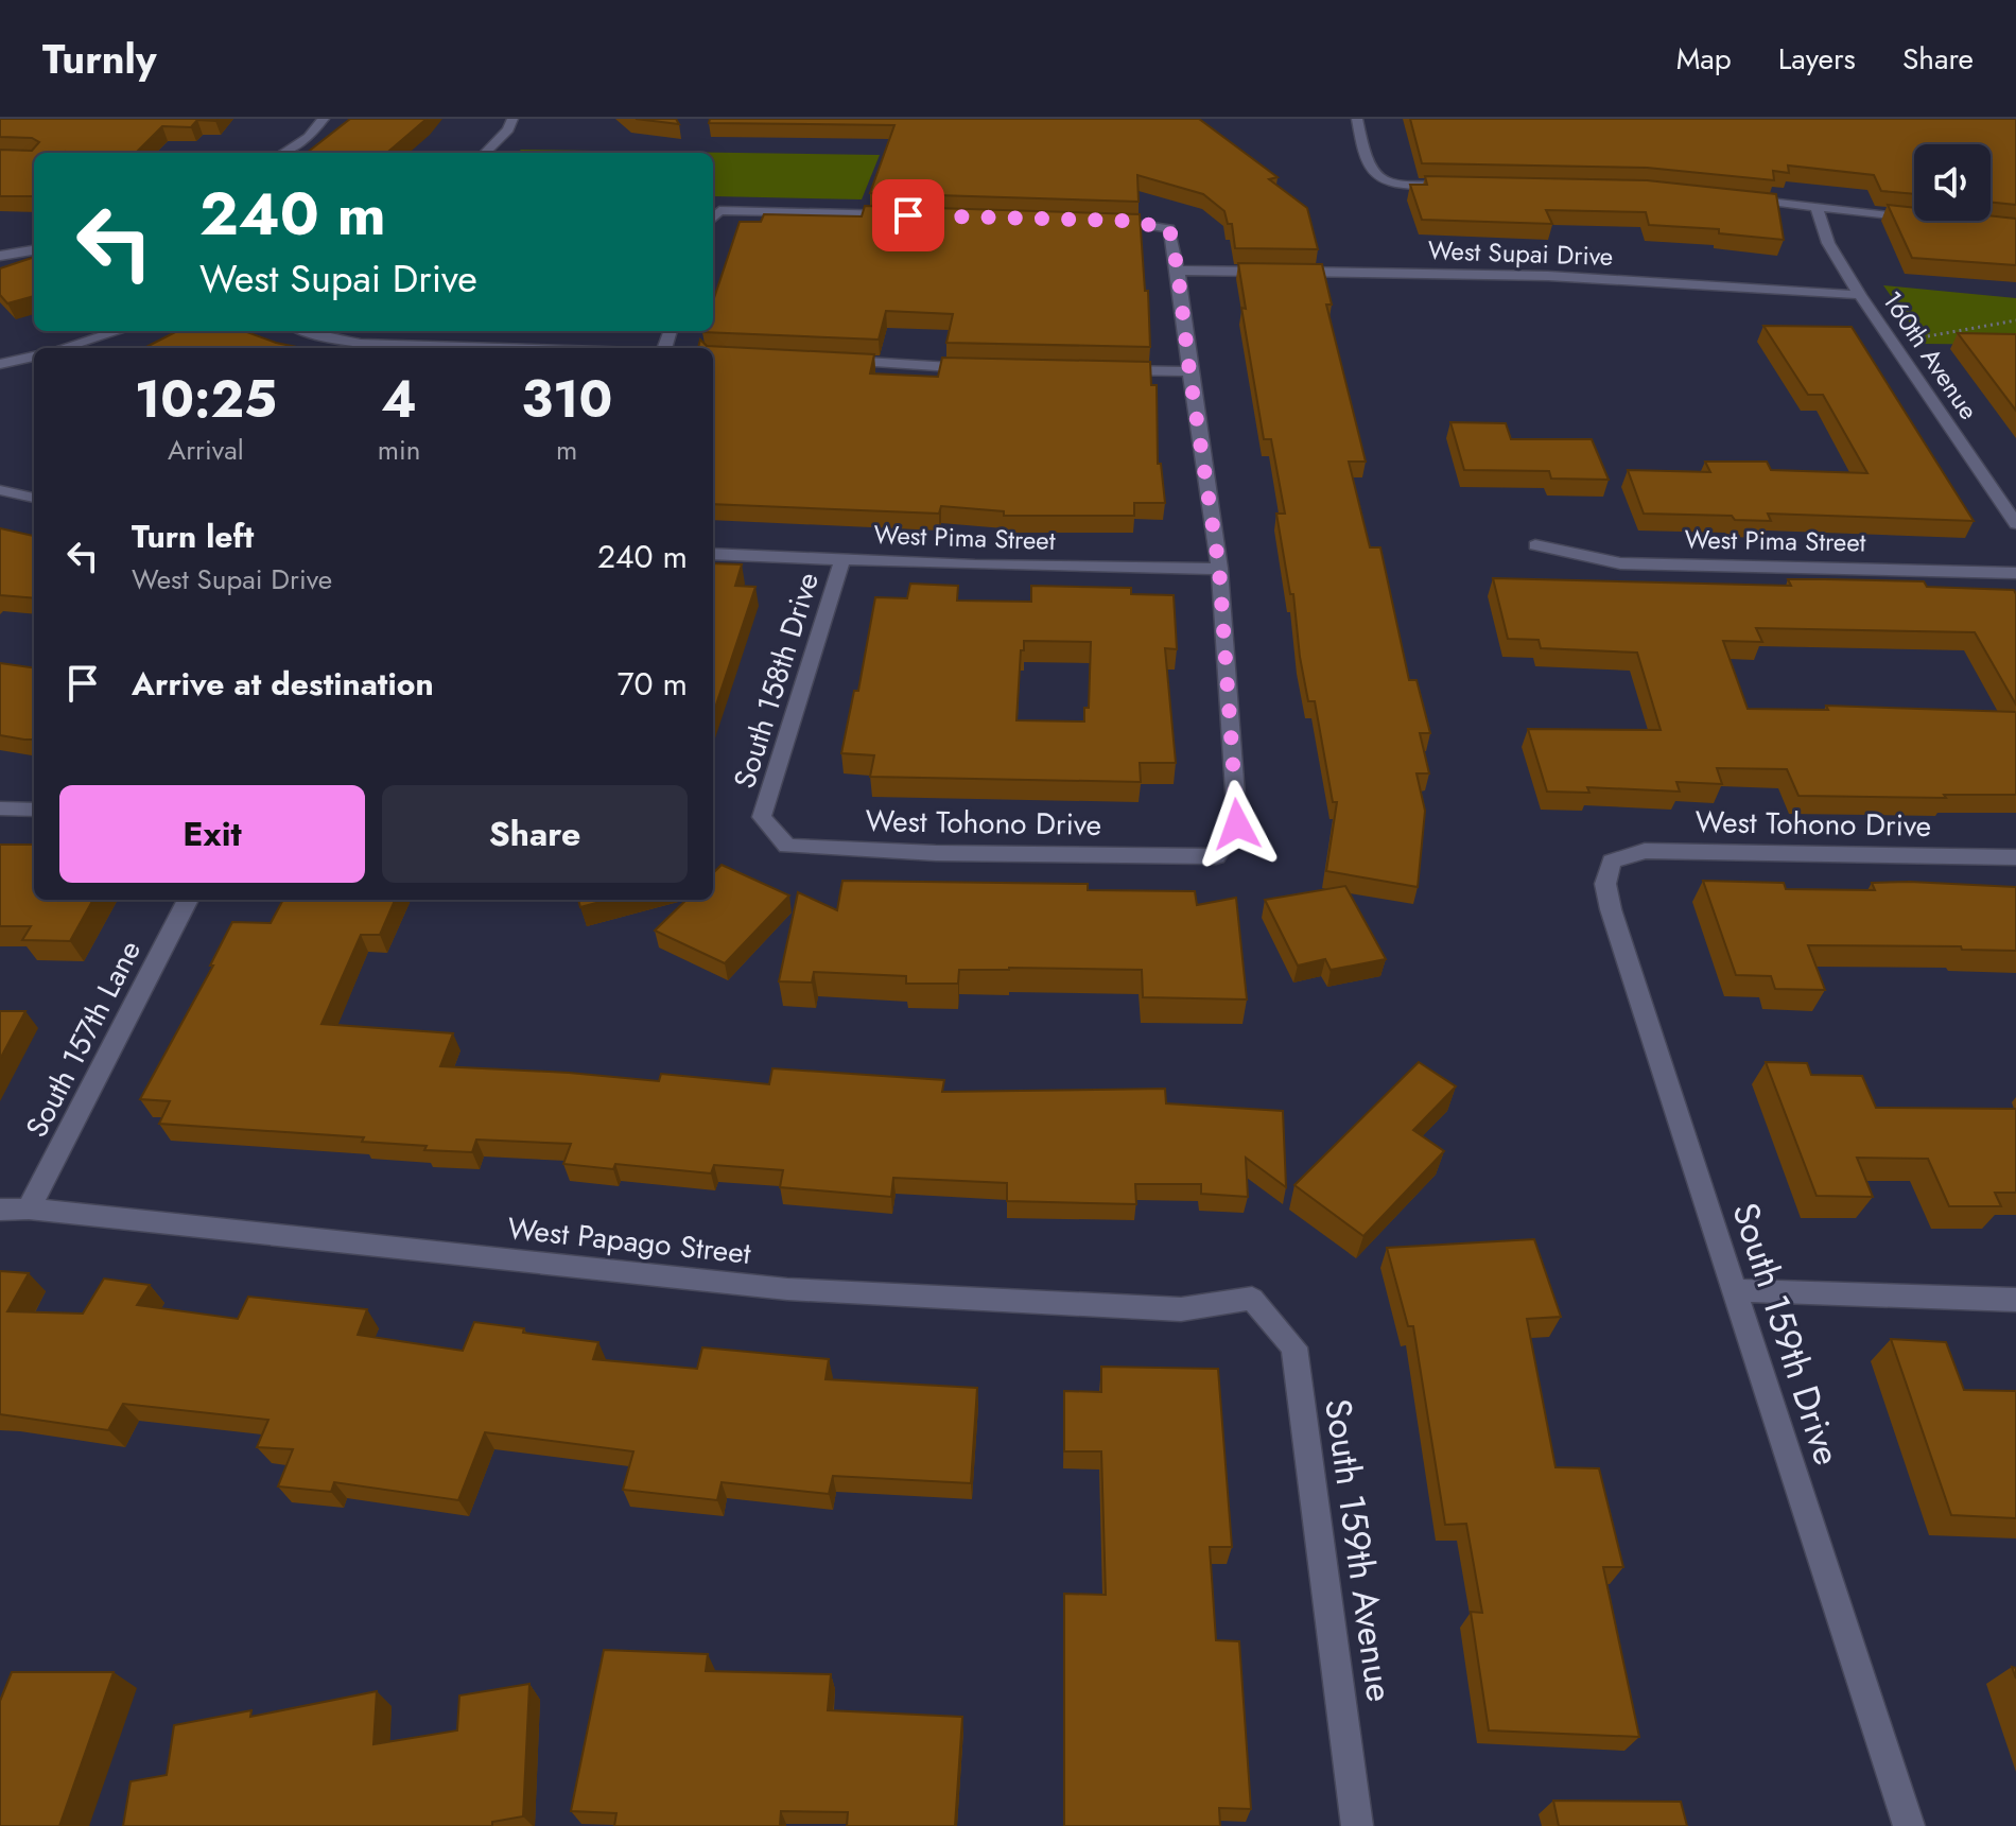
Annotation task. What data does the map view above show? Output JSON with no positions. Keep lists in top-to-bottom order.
{
  "streets": {
    "street": [
      "West Supai Drive",
      "160th Avenue",
      "West Pima Street",
      "South 158th Drive",
      "West Tohono Drive",
      "South 157th Lane",
      "West Papago Street",
      "South 159th Drive",
      "South 159th Avenue"
    ]
  },
  "crossings": [
    ["West Supai Drive", "160th Avenue"],
    ["West Pima Street", "South 158th Drive"],
    ["West Pima Street", "West Tohono Drive"],
    ["South 158th Drive", "West Tohono Drive"],
    ["West Tohono Drive", "South 159th Drive"],
    ["South 157th Lane", "West Papago Street"],
    ["West Papago Street", "South 159th Avenue"]
  ],
  "page": {
    "header": "Turnly",
    "nav": ["Map", "Layers", "Share"],
    "turn": ["240 m", "West Supai Drive"],
    "eta": [
      "10:25",
      "Arrival",
      "4",
      "min",
      "310",
      "m"
    ],
    "list": [
      {
        "name": "Turn left",
        "note": "West Supai Drive",
        "value": "240 m"
      },
      {
        "name": "Arrive at destination",
        "value": "70 m"
      }
    ],
    "buttons": ["Exit", "Share"]
  }
}
